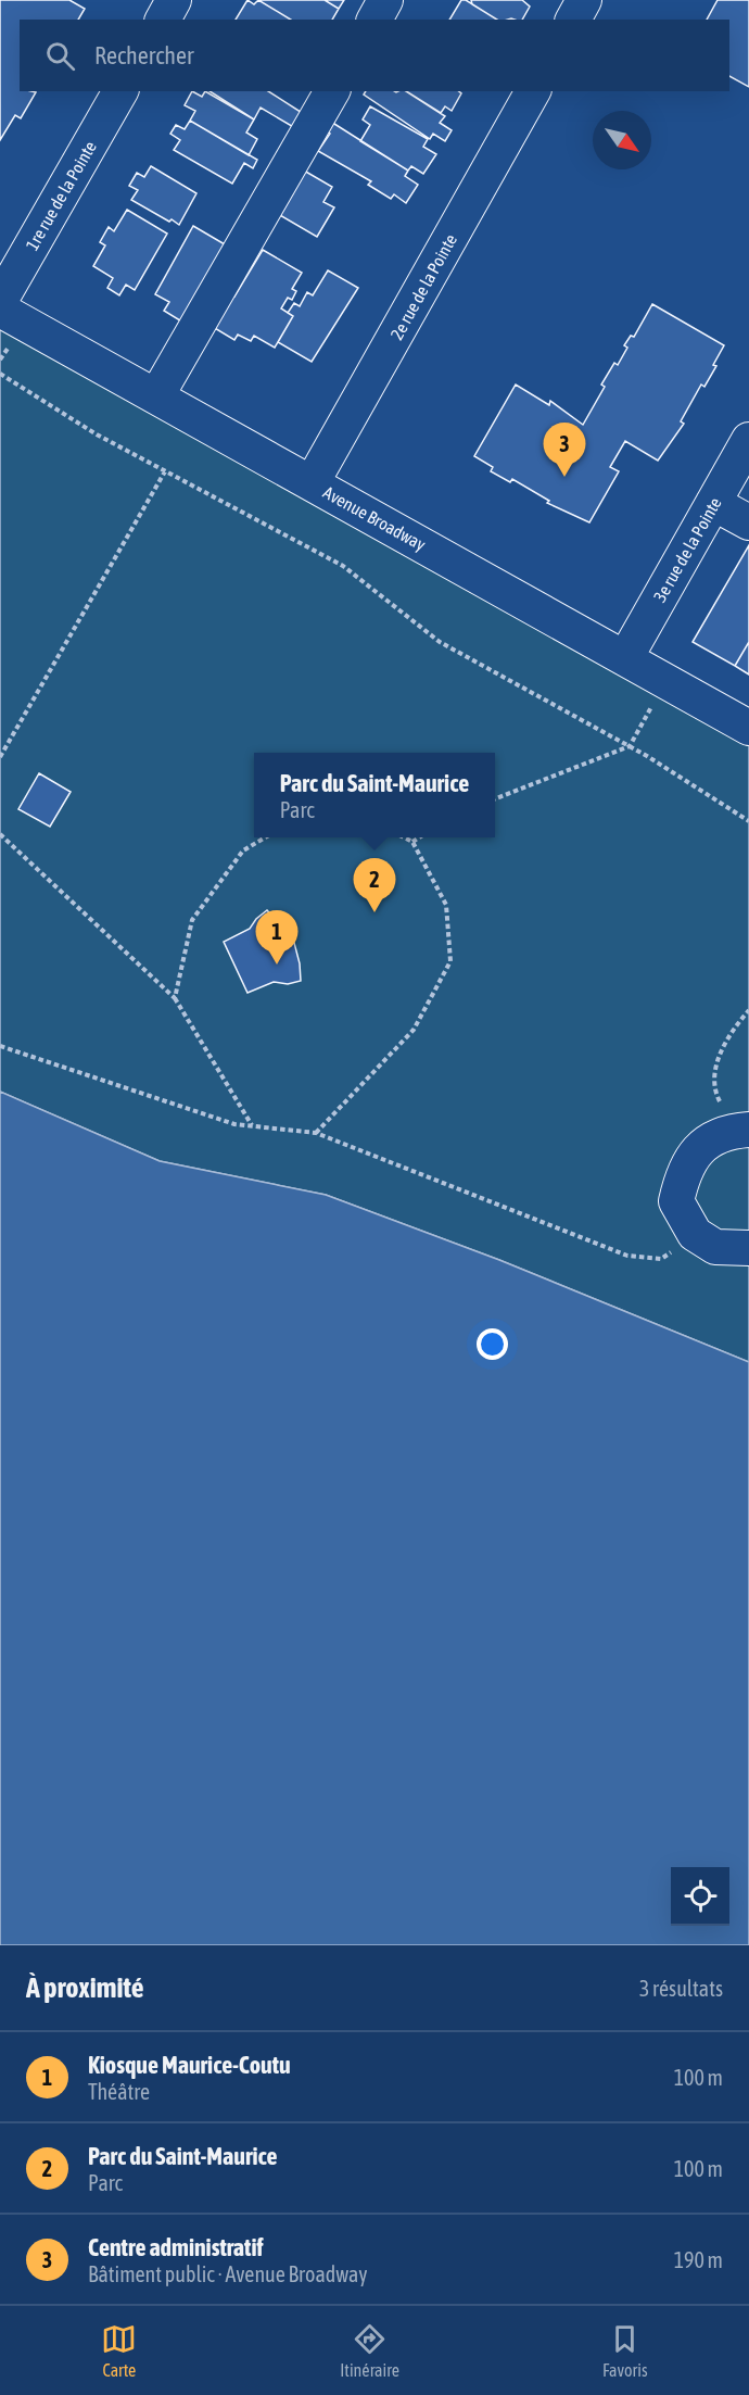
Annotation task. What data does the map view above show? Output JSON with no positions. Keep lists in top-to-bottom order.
{
  "streets": {
    "street": [
      "1re rue de la Pointe",
      "2e rue de la Pointe",
      "Avenue Broadway",
      "3e rue de la Pointe"
    ]
  },
  "crossings": [
    ["2e rue de la Pointe", "Avenue Broadway"],
    ["Avenue Broadway", "3e rue de la Pointe"]
  ],
  "north": "bottom right",
  "page": {
    "search": "Rechercher",
    "pins": ["3", "2", "1"],
    "popup": ["Parc du Saint-Maurice", "Parc"],
    "heading": ["À proximité", "3 résultats"],
    "list": [
      {
        "mark": "1",
        "name": "Kiosque Maurice-Coutu",
        "note": "Théâtre",
        "value": "100 m"
      },
      {
        "mark": "2",
        "name": "Parc du Saint-Maurice",
        "note": "Parc",
        "value": "100 m"
      },
      {
        "mark": "3",
        "name": "Centre administratif",
        "note": "Bâtiment public · Avenue Broadway",
        "value": "190 m"
      }
    ],
    "nav": ["Carte", "Itinéraire", "Favoris"]
  }
}
